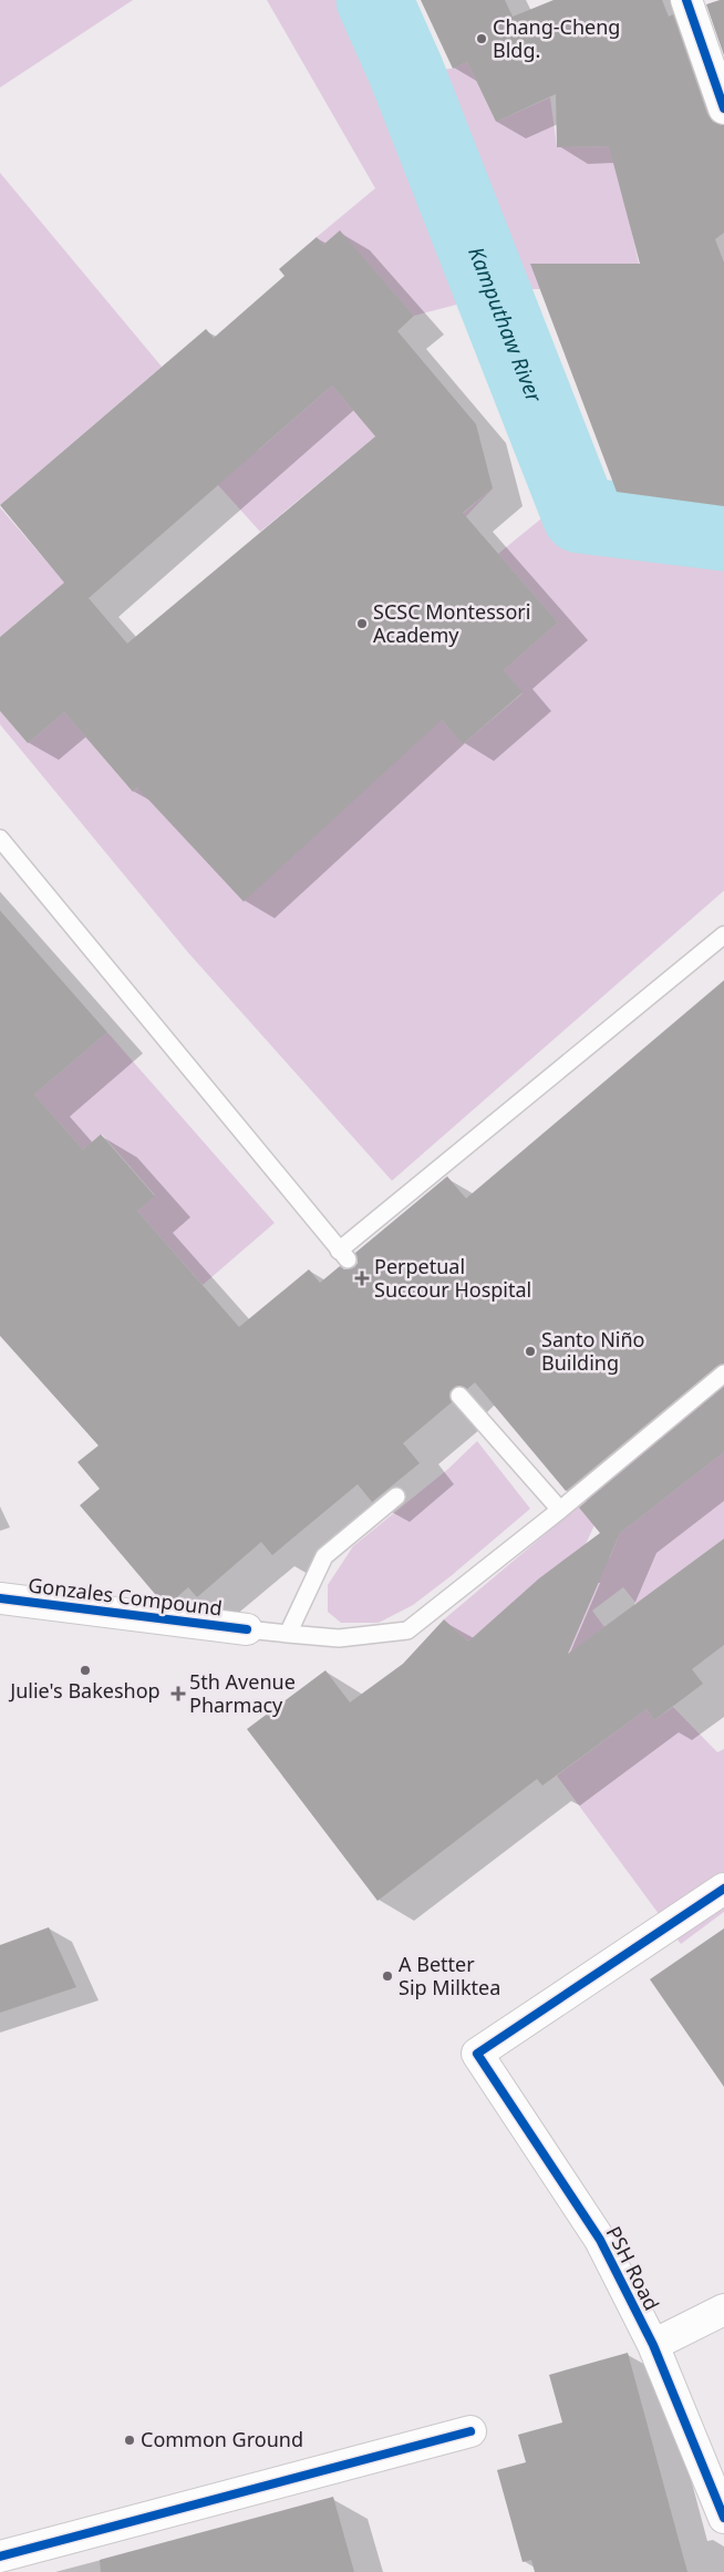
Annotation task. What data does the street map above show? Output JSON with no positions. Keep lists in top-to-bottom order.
{
  "streets": {
    "street": ["Gonzales Compound", "PSH Road"]
  },
  "water": ["Kamputhaw River"],
  "places": {
    "other": [
      "Chang-Cheng Bldg.",
      "SCSC Montessori Academy",
      "Santo Niño Building",
      "Julie's Bakeshop",
      "A Better Sip Milktea",
      "Common Ground"
    ],
    "health": ["Perpetual Succour Hospital", "5th Avenue Pharmacy"]
  }
}
